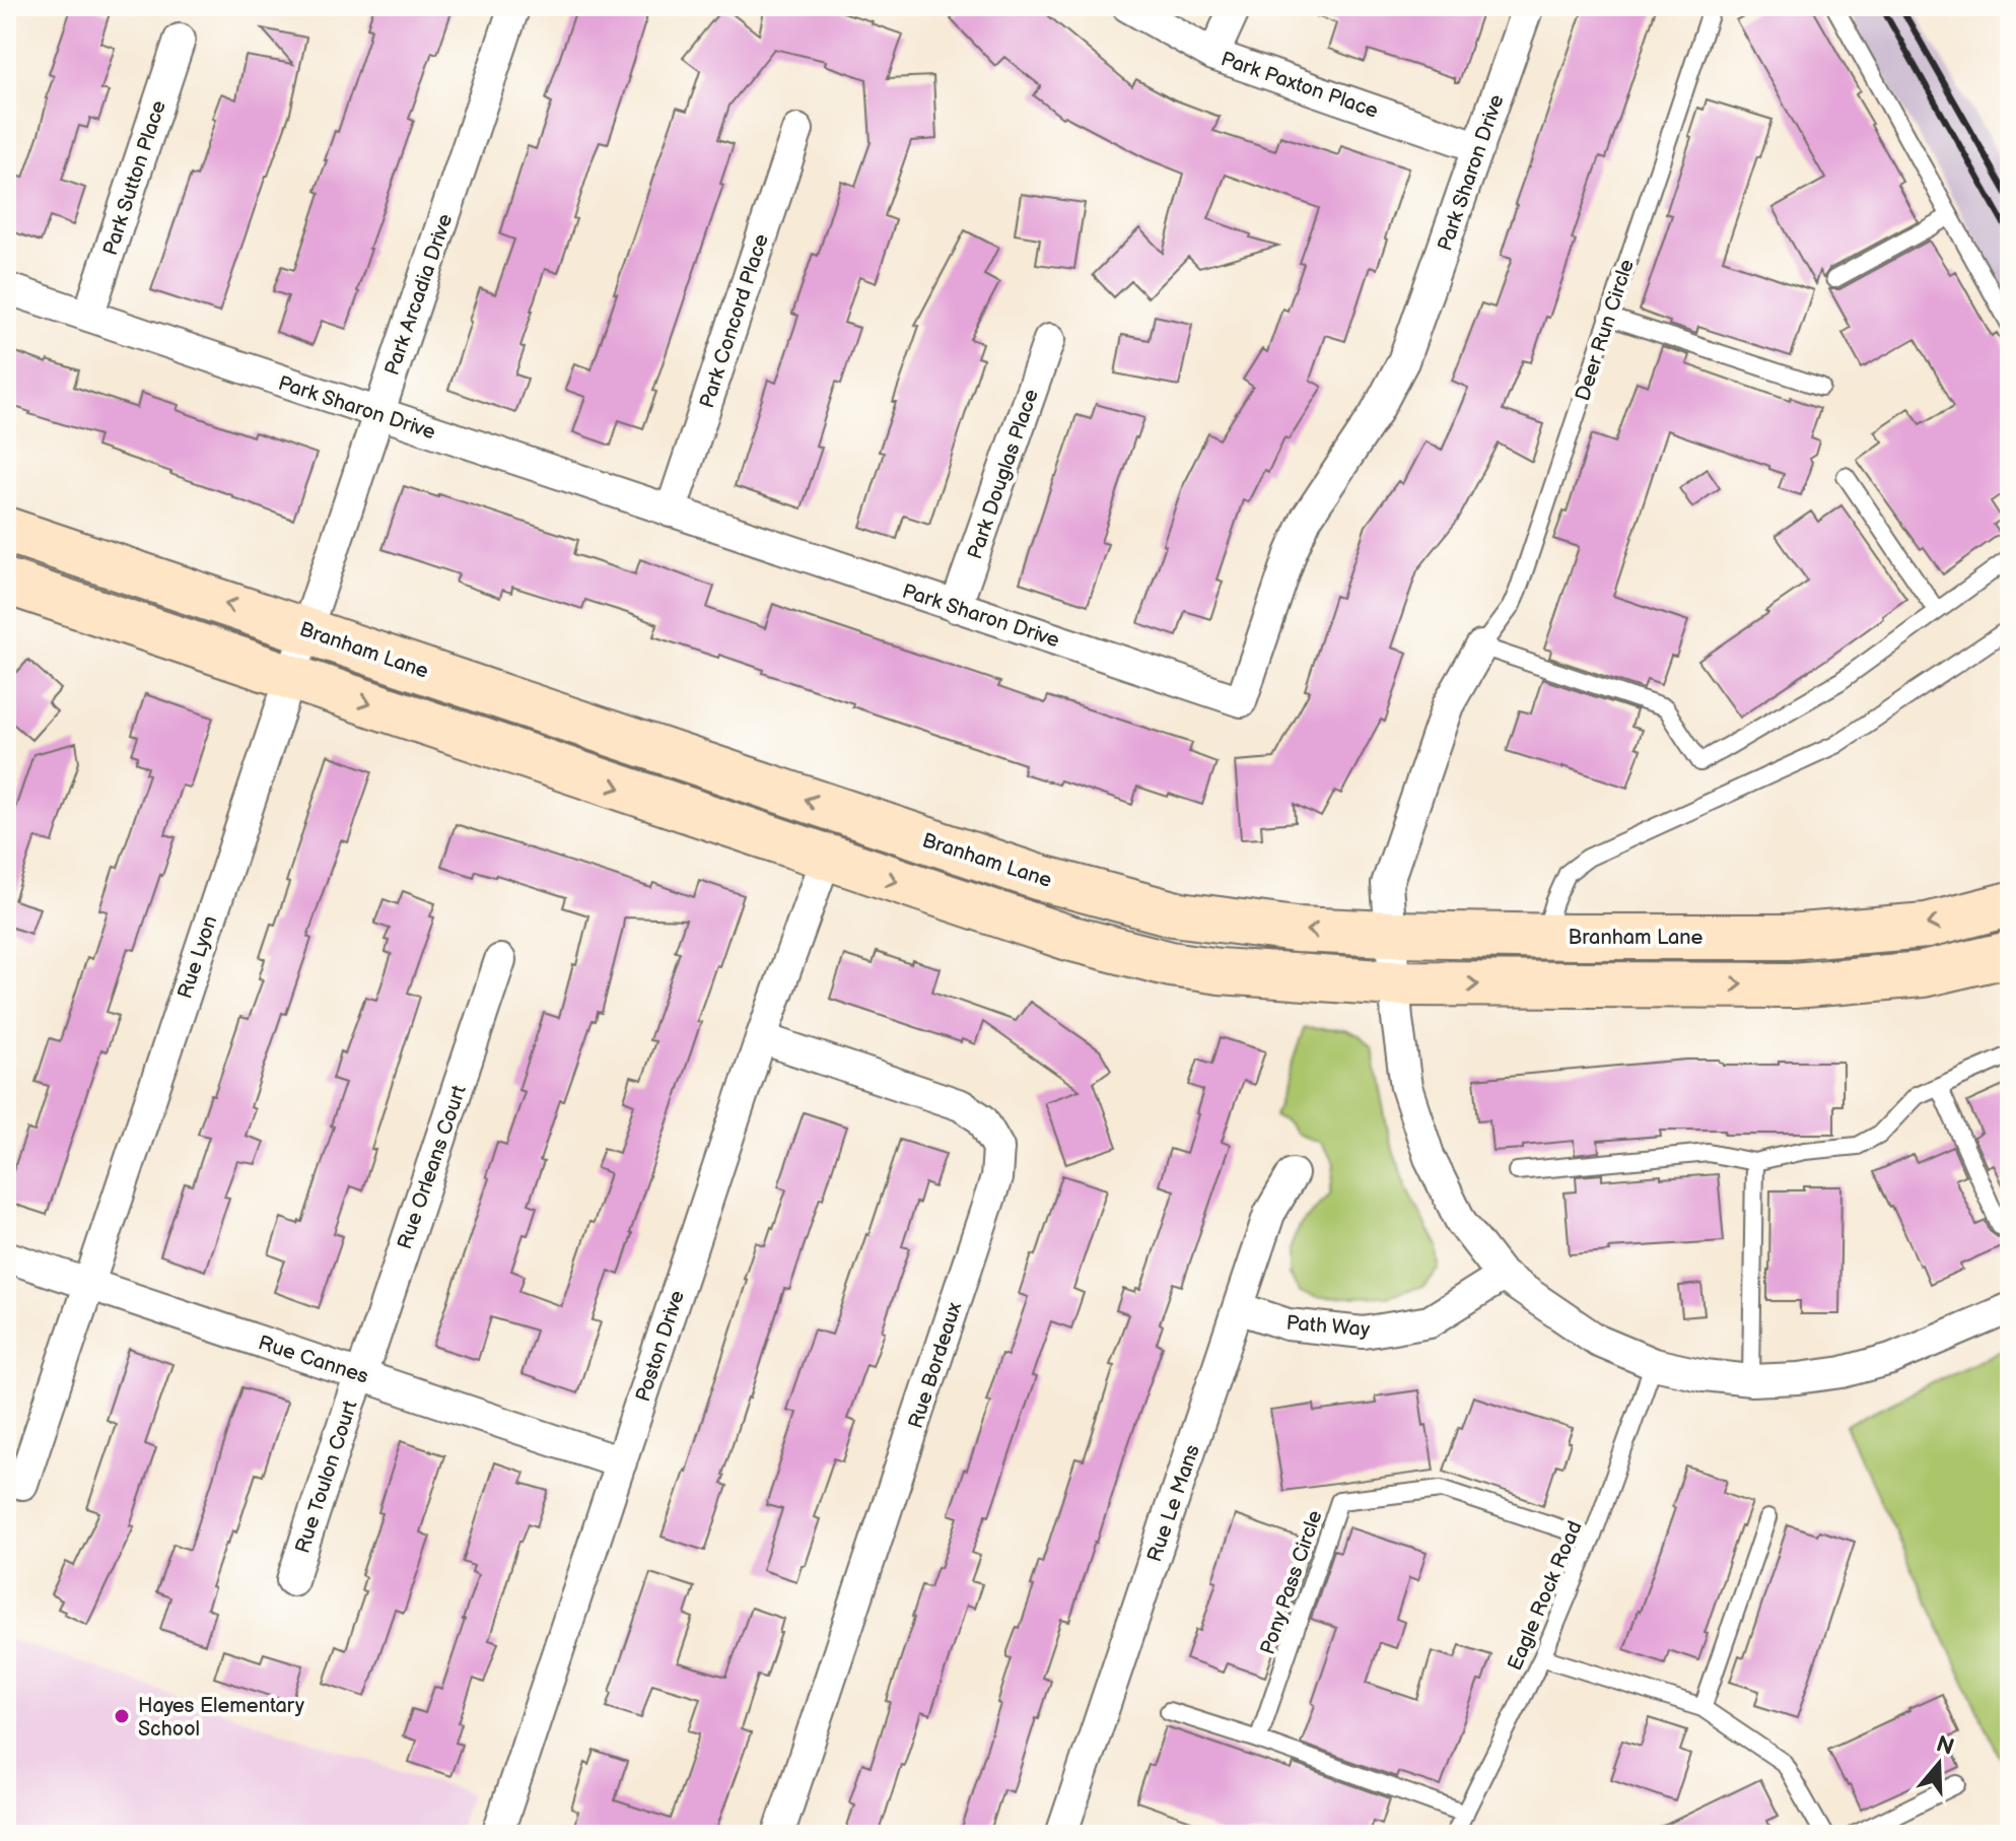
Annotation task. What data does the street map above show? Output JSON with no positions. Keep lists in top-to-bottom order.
{
  "streets": {
    "main road": ["Branham Lane"],
    "street": [
      "Park Paxton Place",
      "Park Sharon Drive",
      "Park Sutton Place",
      "Park Arcadia Drive",
      "Park Concord Place",
      "Deer Run Circle",
      "Park Douglas Place",
      "Rue Lyon",
      "Rue Orleans Court",
      "Path Way",
      "Poston Drive",
      "Rue Cannes",
      "Rue Bordeaux",
      "Rue Toulon Court",
      "Rue Le Mans"
    ],
    "lane": ["Pony Pass Circle", "Eagle Rock Road"]
  },
  "crossings": [
    ["Park Paxton Place", "Park Sharon Drive"],
    ["Park Sharon Drive", "Park Sutton Place"],
    ["Park Sharon Drive", "Park Arcadia Drive"],
    ["Park Sharon Drive", "Park Concord Place"],
    ["Park Sharon Drive", "Park Douglas Place"],
    ["Park Arcadia Drive", "Branham Lane"],
    ["Park Arcadia Drive", "Rue Lyon"],
    ["Deer Run Circle", "Branham Lane"],
    ["Deer Run Circle", "Path Way"],
    ["Deer Run Circle", "Eagle Rock Road"],
    ["Branham Lane", "Rue Lyon"],
    ["Rue Lyon", "Rue Cannes"],
    ["Rue Orleans Court", "Rue Cannes"],
    ["Rue Orleans Court", "Rue Toulon Court"],
    ["Path Way", "Rue Le Mans"],
    ["Poston Drive", "Rue Cannes"],
    ["Poston Drive", "Rue Bordeaux"],
    ["Rue Cannes", "Rue Toulon Court"],
    ["Pony Pass Circle", "Eagle Rock Road"]
  ],
  "places": ["Hayes Elementary School"],
  "north": "top"
}
